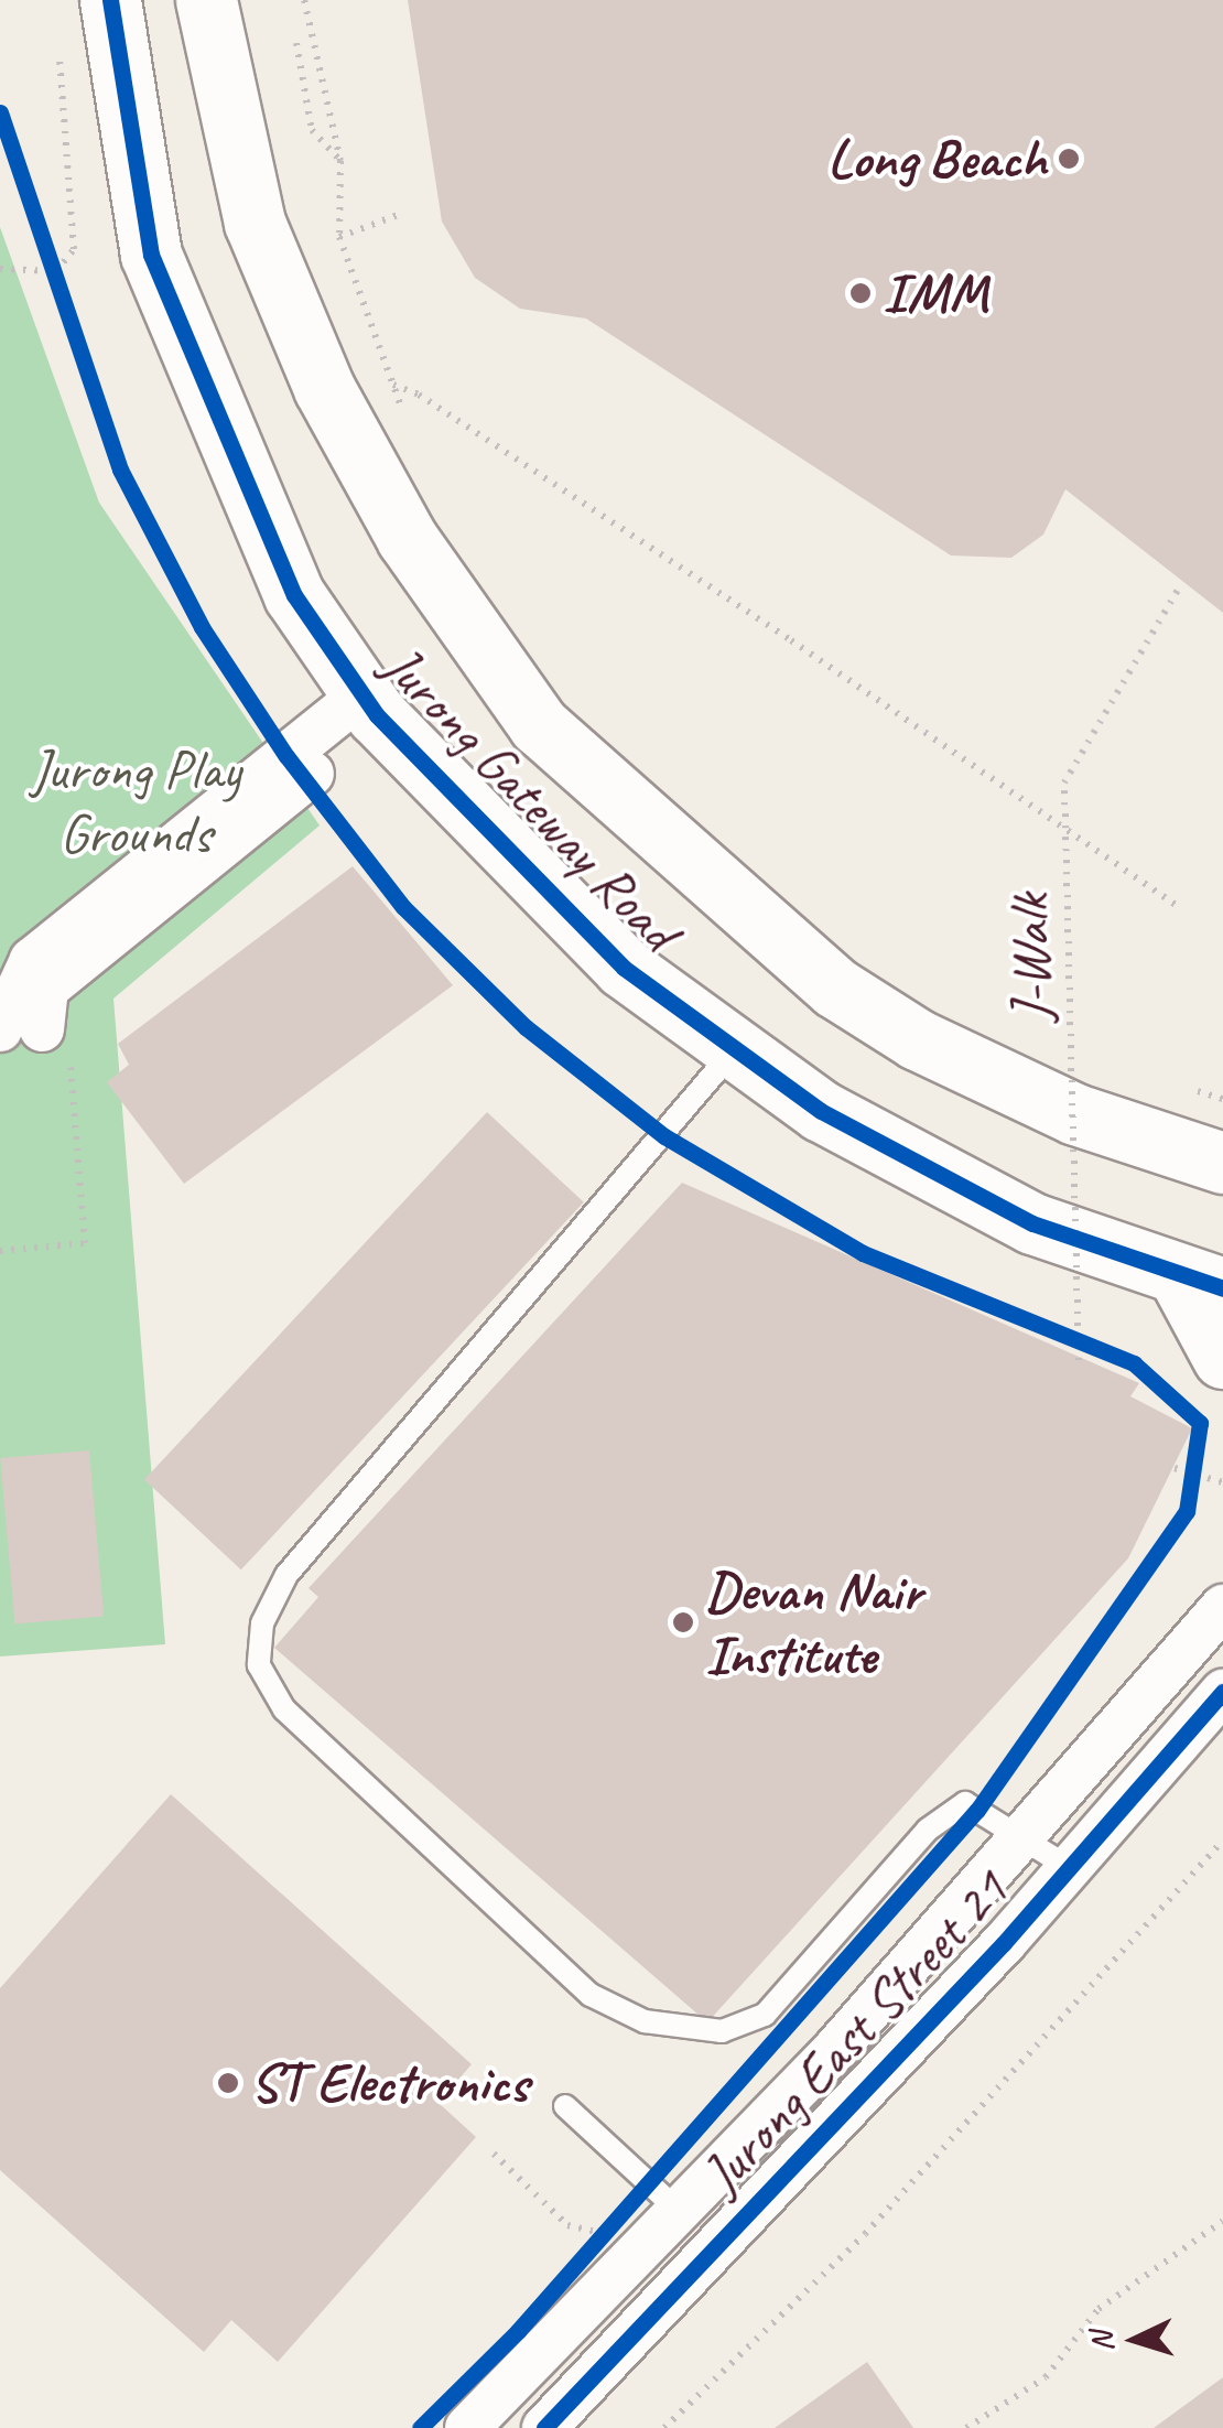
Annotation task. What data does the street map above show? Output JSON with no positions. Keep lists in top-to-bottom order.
{
  "streets": {
    "main road": ["Jurong Gateway Road"],
    "street": ["Jurong East Street 21"],
    "path": ["J-Walk"]
  },
  "parks": ["Jurong Play Grounds"],
  "places": [
    "Long Beach",
    "IMM",
    "Devan Nair Institute",
    "ST Electronics"
  ],
  "north": "left"
}
